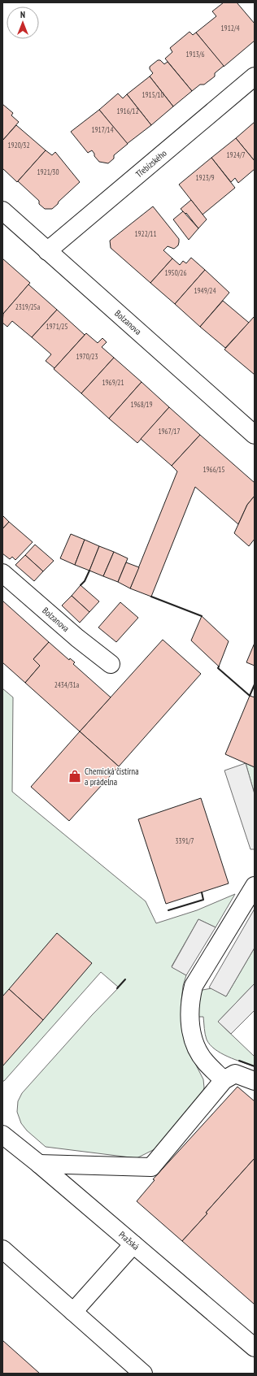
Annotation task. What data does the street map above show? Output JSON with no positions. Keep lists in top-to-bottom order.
{
  "streets": {
    "street": ["Třebízského", "Bolzanova", "Pražská"]
  },
  "crossings": [
    ["Třebízského", "Bolzanova"]
  ],
  "places": {
    "shop": ["Chemická čistírna a prádelna"]
  },
  "house_numbers": [
    "1912/4",
    "1913/6",
    "1915/10",
    "1916/12",
    "1917/14",
    "1920/32",
    "1924/7",
    "1921/30",
    "1923/9",
    "1922/11",
    "1950/26",
    "1949/24",
    "2319/25a",
    "1971/25",
    "1970/23",
    "1969/21",
    "1968/19",
    "1967/17",
    "1966/15",
    "2434/31a",
    "3391/7"
  ],
  "north": "top"
}
